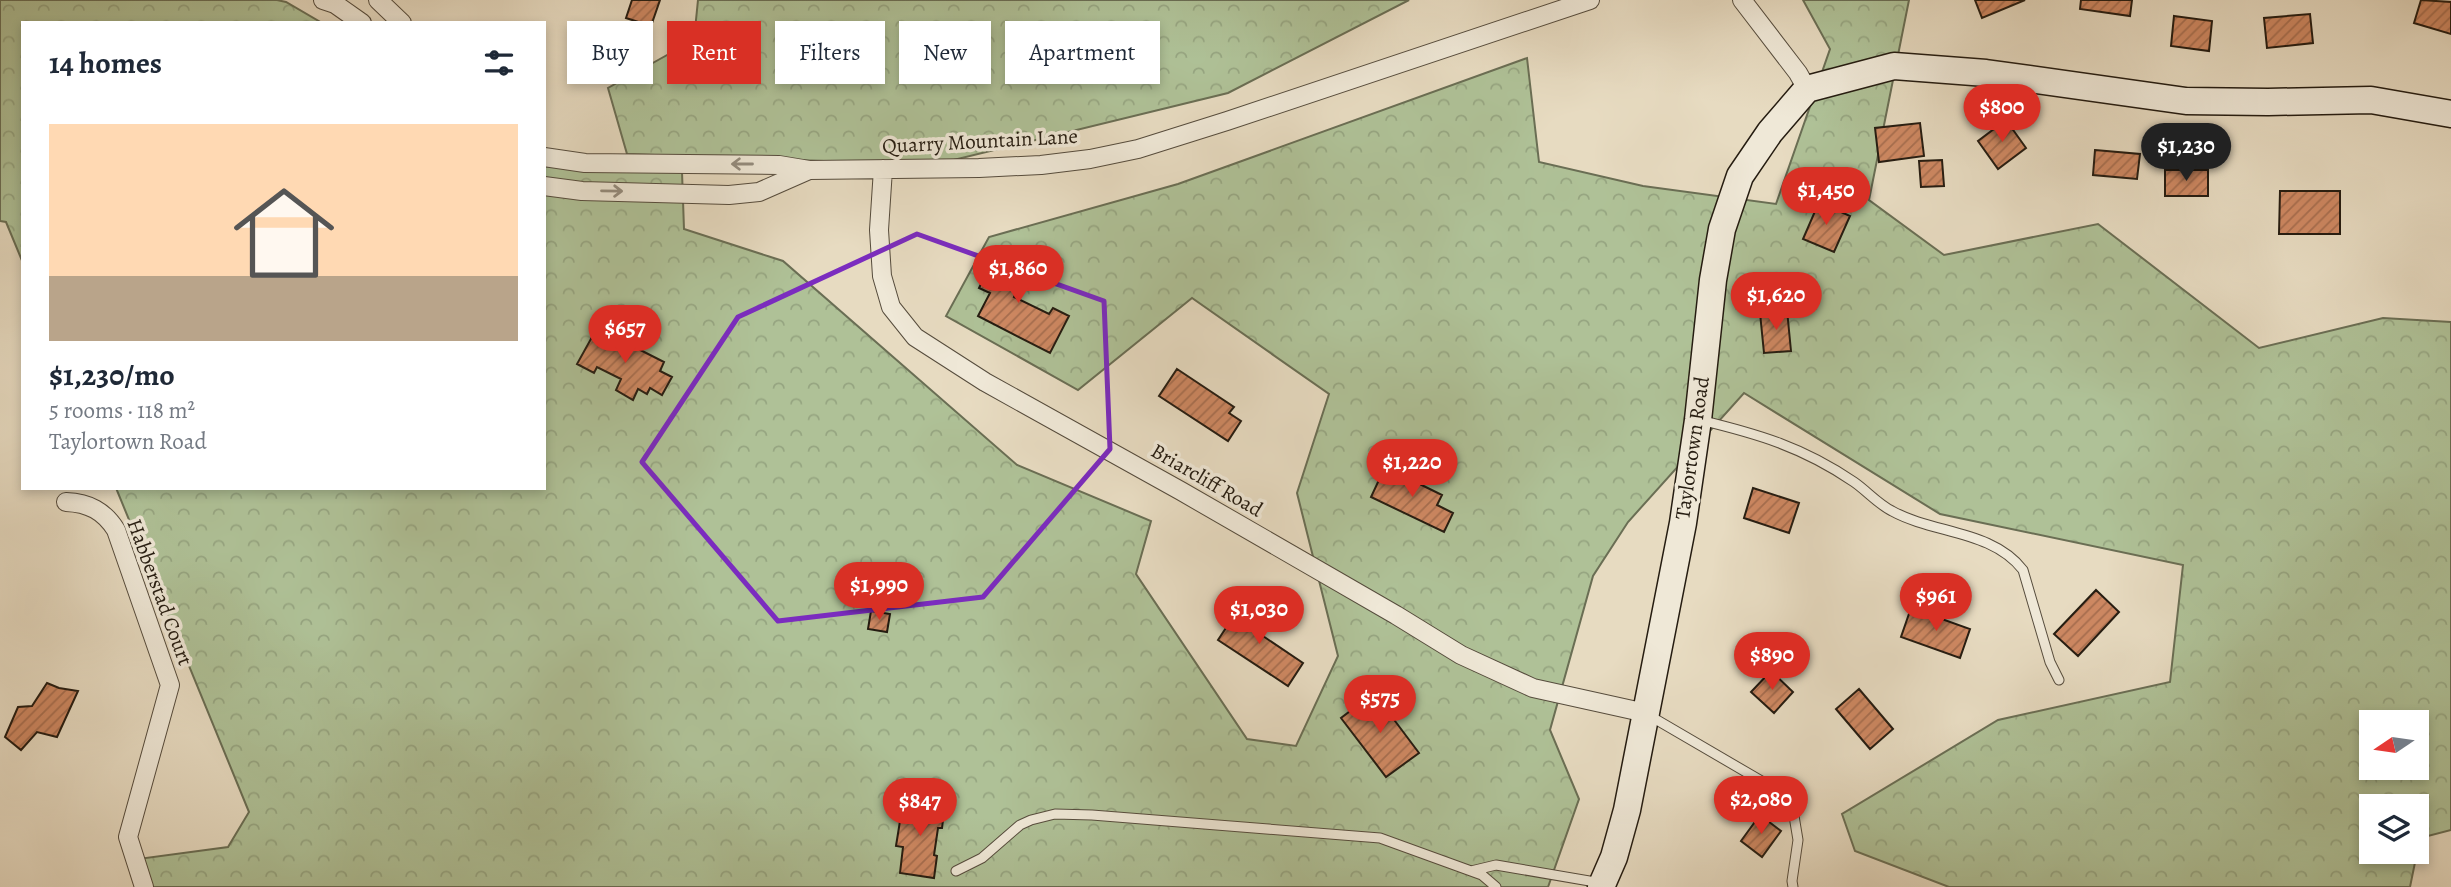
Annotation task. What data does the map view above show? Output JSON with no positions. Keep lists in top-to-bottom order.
{
  "streets": {
    "street": [
      "Quarry Mountain Lane",
      "Taylortown Road",
      "Briarcliff Road",
      "Habberstad Court"
    ]
  },
  "crossings": [
    ["Quarry Mountain Lane", "Briarcliff Road"],
    ["Taylortown Road", "Briarcliff Road"]
  ],
  "north": "left",
  "page": {
    "chip": [
      "Buy",
      "Rent",
      "Filters",
      "New",
      "Apartment"
    ],
    "heading": "14 homes",
    "price": [
      "$800",
      "$1,230",
      "$1,450",
      "$1,860",
      "$1,620",
      "$657",
      "$1,220",
      "$1,990",
      "$961",
      "$1,030",
      "$890",
      "$575",
      "$2,080",
      "$847"
    ],
    "list": [
      {
        "name": "$1,230/mo",
        "note": "5 rooms · 118 m² · Taylortown Road"
      }
    ]
  }
}
